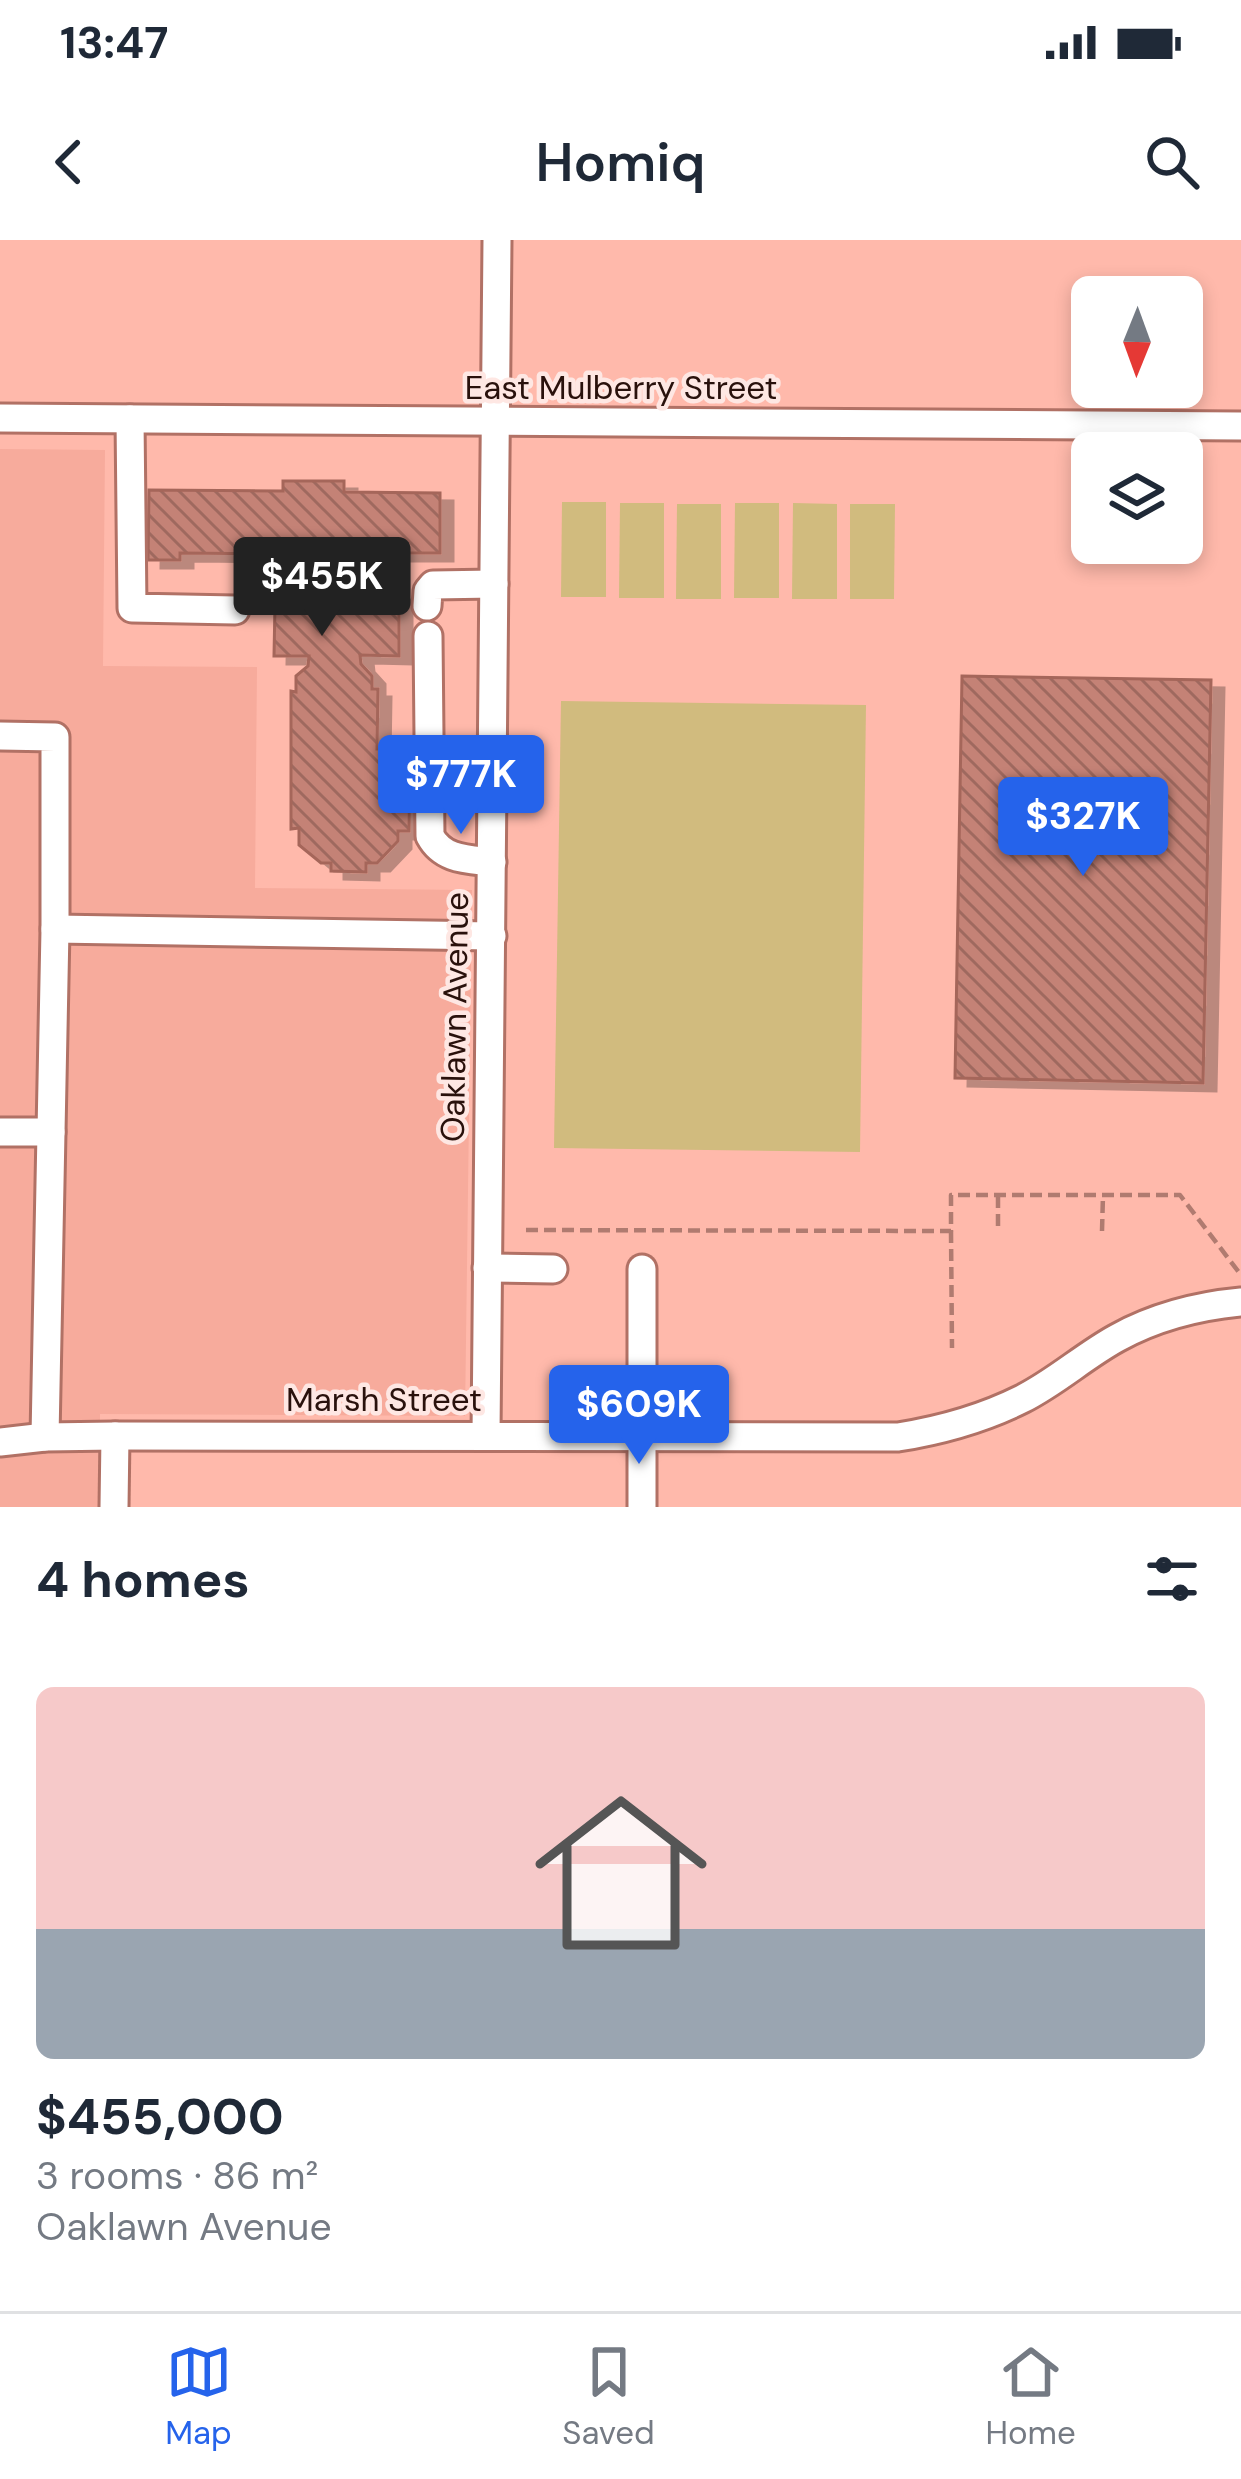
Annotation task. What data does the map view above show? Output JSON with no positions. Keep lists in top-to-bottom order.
{
  "streets": {
    "street": ["East Mulberry Street", "Oaklawn Avenue", "Marsh Street"]
  },
  "crossings": [
    ["East Mulberry Street", "Oaklawn Avenue"],
    ["Oaklawn Avenue", "Marsh Street"]
  ],
  "north": "bottom",
  "page": {
    "status": "13:47",
    "header": "Homiq",
    "price": [
      "$455K",
      "$777K",
      "$327K",
      "$609K"
    ],
    "heading": "4 homes",
    "list": [
      {
        "name": "$455,000",
        "note": "3 rooms · 86 m² · Oaklawn Avenue"
      }
    ],
    "tabs": ["Map", "Saved", "Home"]
  }
}
